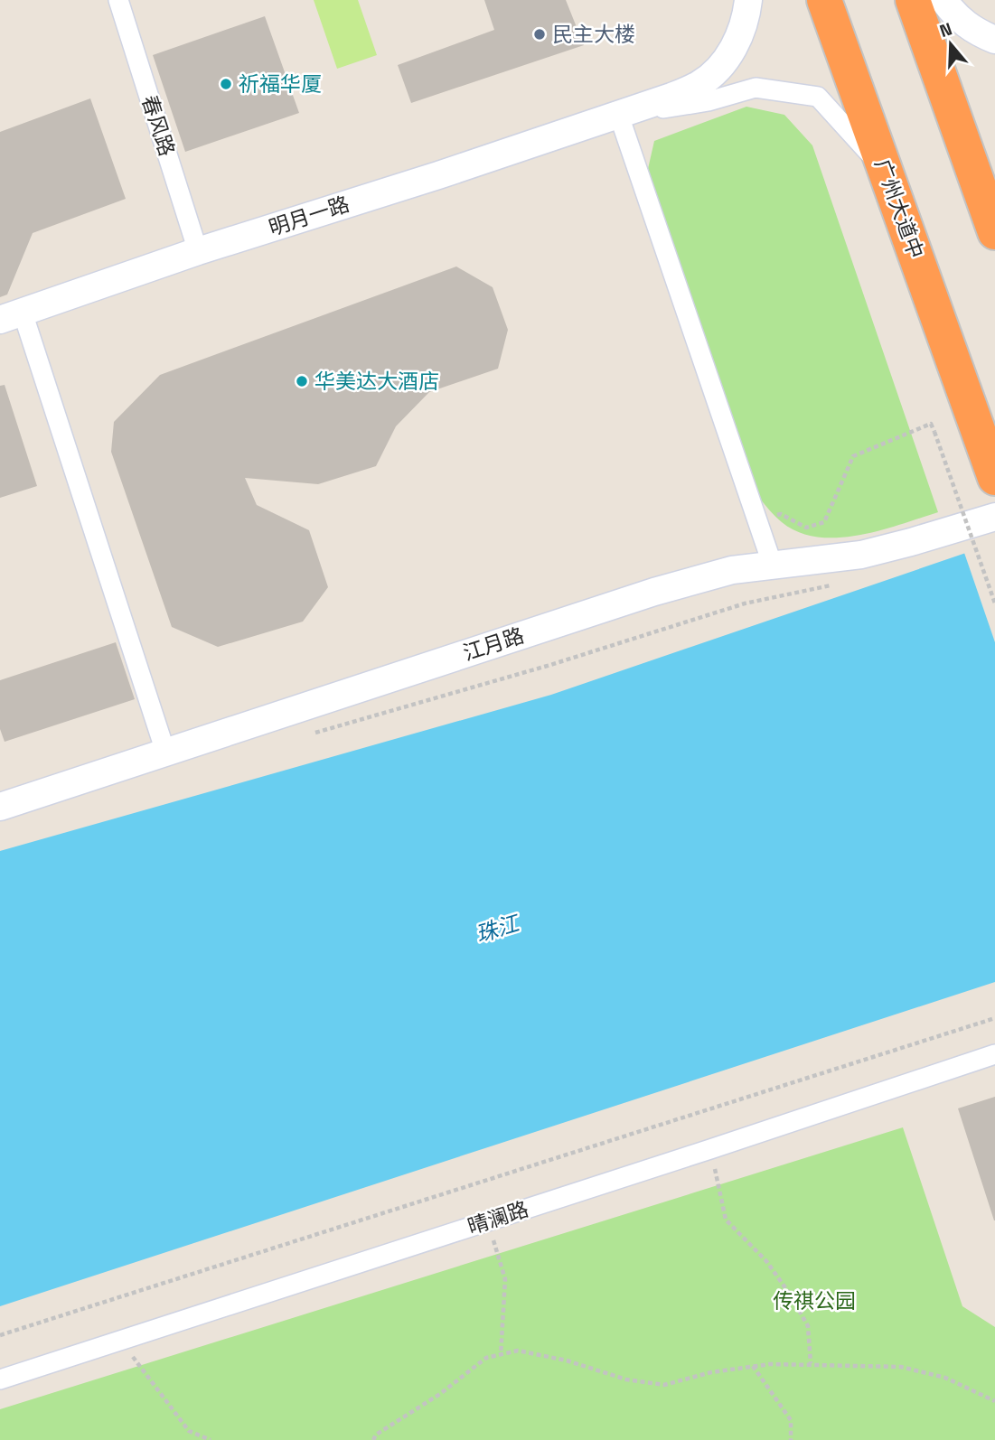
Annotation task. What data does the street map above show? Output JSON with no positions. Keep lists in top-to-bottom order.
{
  "streets": {
    "highway": ["广州大道中"],
    "street": [
      "春风路",
      "明月一路",
      "江月路",
      "晴澜路"
    ]
  },
  "crossings": [
    ["春风路", "明月一路"],
    ["广州大道中", "明月一路"]
  ],
  "water": ["珠江"],
  "parks": ["传祺公园"],
  "places": ["民主大楼", "祈福华厦", "华美达大酒店"],
  "north": "top"
}
